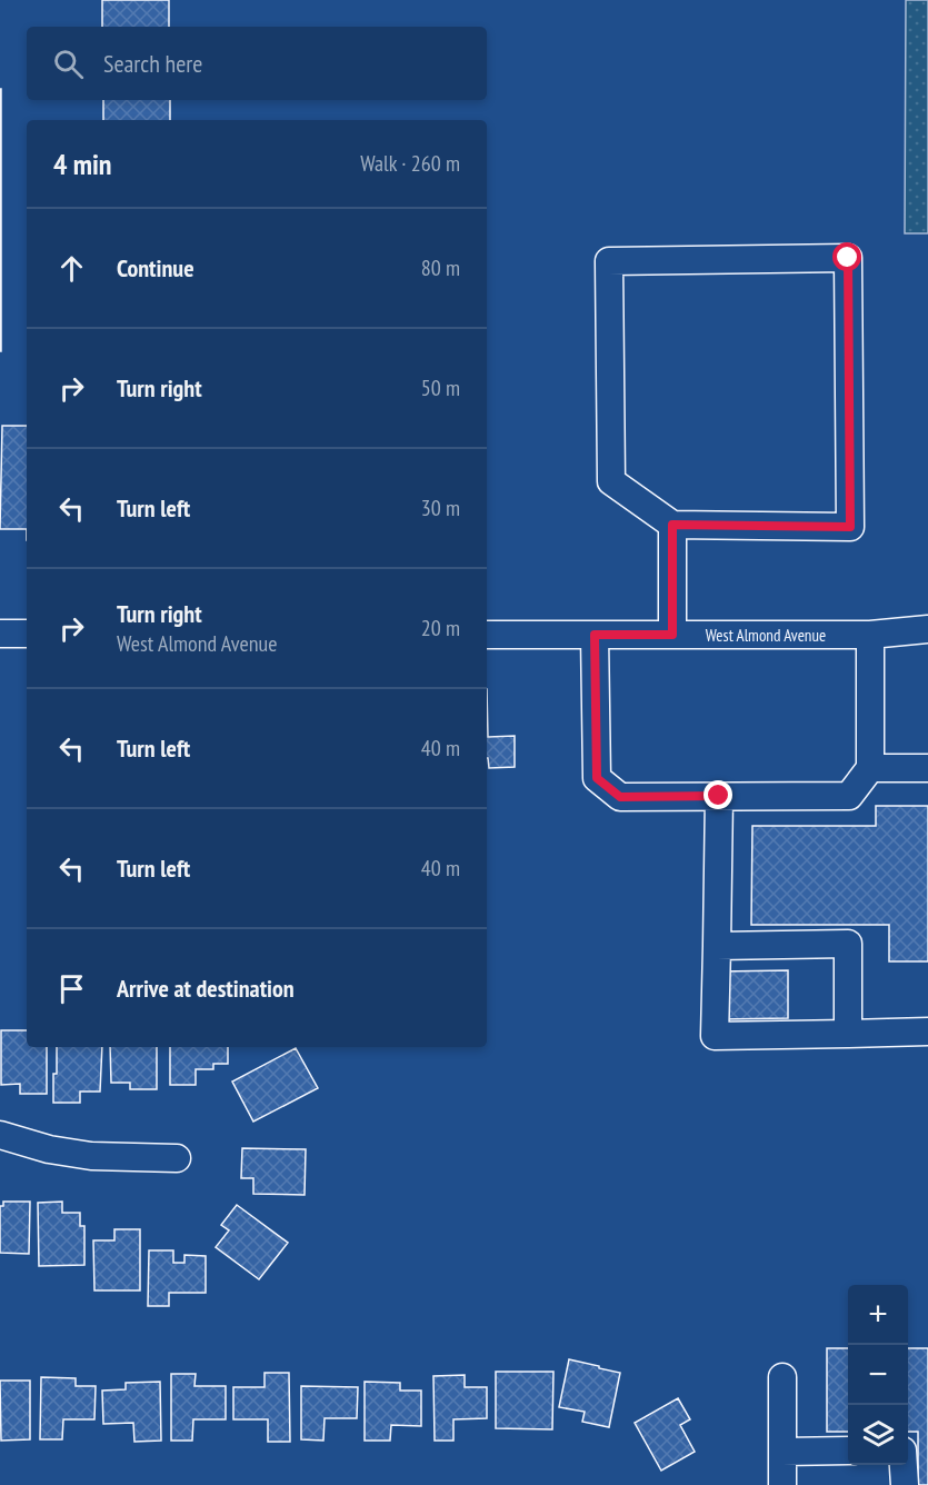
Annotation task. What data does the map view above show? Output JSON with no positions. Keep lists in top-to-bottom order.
{
  "streets": {
    "street": ["West Almond Avenue"]
  },
  "page": {
    "search": "Search here",
    "heading": ["4 min", "Walk · 260 m"],
    "list": [
      ["Continue", "80 m"],
      ["Turn right", "50 m"],
      ["Turn left", "30 m"],
      ["Turn right", "West Almond Avenue", "20 m"],
      ["Turn left", "40 m"],
      ["Turn left", "40 m"],
      "Arrive at destination"
    ],
    "map_buttons": ["+", "−"]
  }
}
